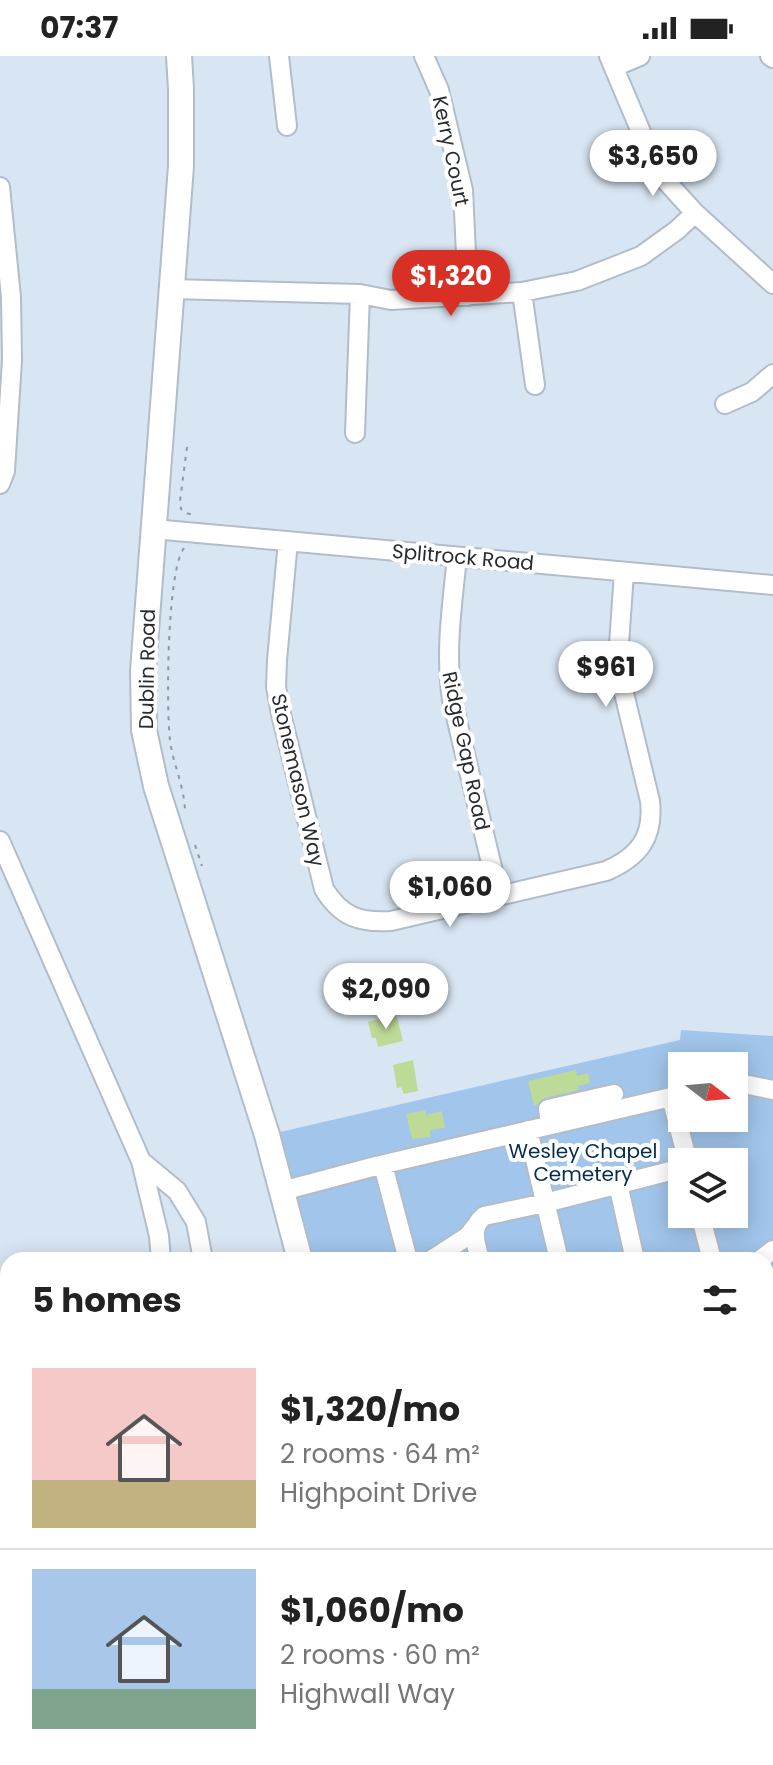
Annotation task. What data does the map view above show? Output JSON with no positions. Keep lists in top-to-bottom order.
{
  "streets": {
    "main road": ["Dublin Road"],
    "street": [
      "Kerry Court",
      "Splitrock Road",
      "Ridge Gap Road",
      "Stonemason Way"
    ]
  },
  "crossings": [
    ["Splitrock Road", "Dublin Road"],
    ["Splitrock Road", "Ridge Gap Road"],
    ["Splitrock Road", "Stonemason Way"],
    ["Ridge Gap Road", "Stonemason Way"]
  ],
  "parks": ["Wesley Chapel Cemetery"],
  "north": "right",
  "page": {
    "status": "07:37",
    "price": [
      "$3,650",
      "$1,320",
      "$961",
      "$1,060",
      "$2,090"
    ],
    "heading": "5 homes",
    "list": [
      {
        "name": "$1,320/mo",
        "note": "2 rooms · 64 m² · Highpoint Drive"
      },
      {
        "name": "$1,060/mo",
        "note": "2 rooms · 60 m² · Highwall Way"
      }
    ]
  }
}
